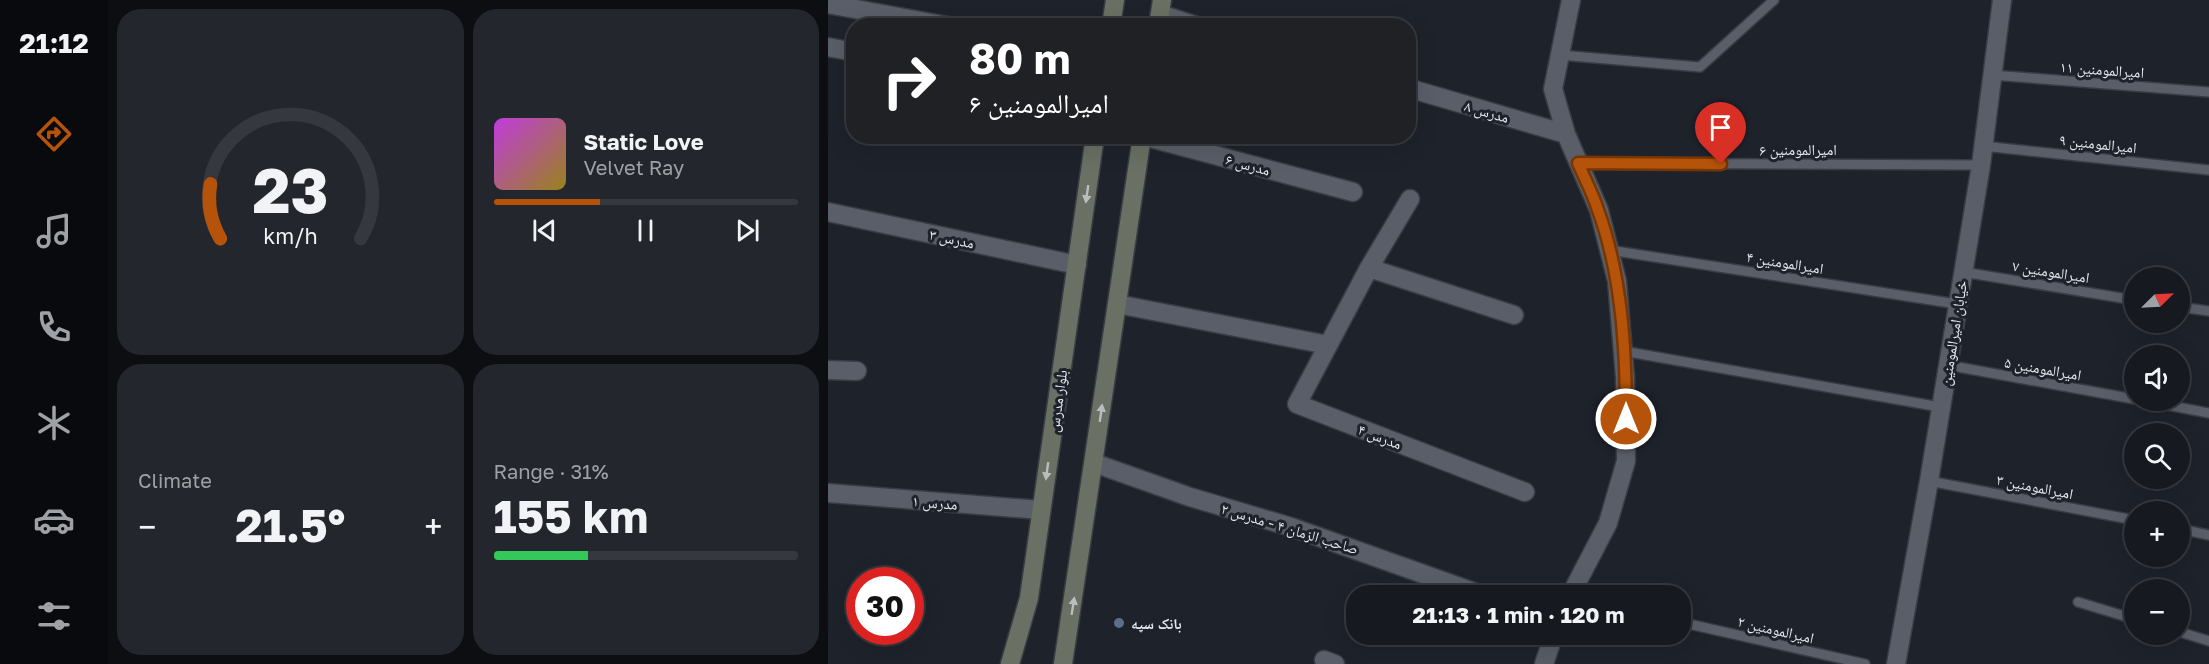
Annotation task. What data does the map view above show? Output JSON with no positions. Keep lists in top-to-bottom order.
{
  "streets": {
    "main road": ["بلوار مدرس"],
    "street": [
      "مدرس ۸",
      "مدرس ۶",
      "مدرس ۳",
      "خیابان امیرالمومنین",
      "مدرس ۴",
      "مدرس ۱",
      "صاحب الزمان ۴ - مدرس ۲"
    ],
    "lane": [
      "امیرالمومنین ۱۱",
      "امیرالمومنین ۹",
      "امیرالمومنین ۶",
      "امیرالمومنین ۴",
      "امیرالمومنین ۷",
      "امیرالمومنین ۵",
      "امیرالمومنین ۳",
      "امیرالمومنین ۲"
    ]
  },
  "crossings": [
    ["امیرالمومنین ۱۱", "خیابان امیرالمومنین"],
    ["امیرالمومنین ۹", "خیابان امیرالمومنین"],
    ["امیرالمومنین ۶", "خیابان امیرالمومنین"],
    ["مدرس ۳", "بلوار مدرس"],
    ["امیرالمومنین ۴", "خیابان امیرالمومنین"],
    ["امیرالمومنین ۷", "خیابان امیرالمومنین"],
    ["خیابان امیرالمومنین", "امیرالمومنین ۵"],
    ["خیابان امیرالمومنین", "امیرالمومنین ۳"],
    ["بلوار مدرس", "مدرس ۱"]
  ],
  "places": ["بانک سپه"],
  "north": "top right",
  "page": {
    "tabs": "21:12",
    "turn": ["80 m", "امیرالمومنین ۶"],
    "song": ["Static Love", "Velvet Ray"],
    "map_buttons": ["+", "−"],
    "tile": [
      "Climate",
      ["Range · 31%", "155 km"]
    ],
    "heat": ["−", "21.5°", "+"],
    "limit": "30",
    "trip": "21:13 · 1 min · 120 m",
    "gauge": ["23", "km/h"]
  }
}
